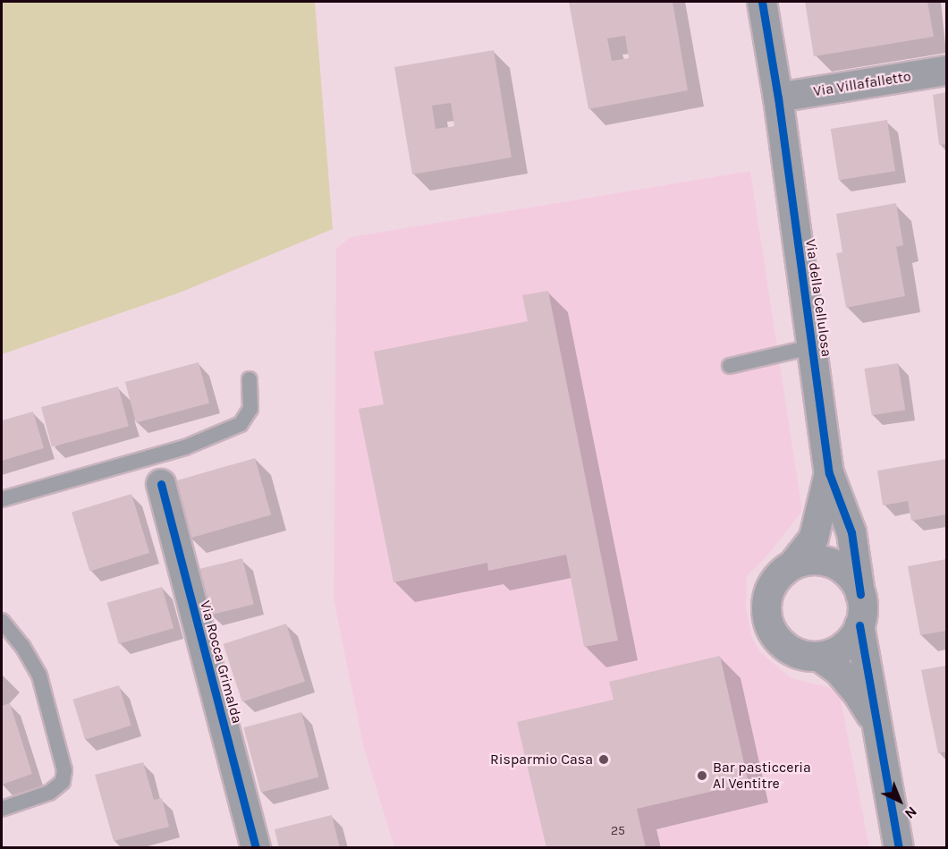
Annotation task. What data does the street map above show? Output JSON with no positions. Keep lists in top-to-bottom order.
{
  "streets": {
    "street": ["Via Villafalletto", "Via della Cellulosa", "Via Rocca Grimalda"]
  },
  "crossings": [
    ["Via Villafalletto", "Via della Cellulosa"]
  ],
  "places": ["Risparmio Casa", "Bar pasticceria Al Ventitre"],
  "house_numbers": ["25"],
  "north": "bottom right"
}
